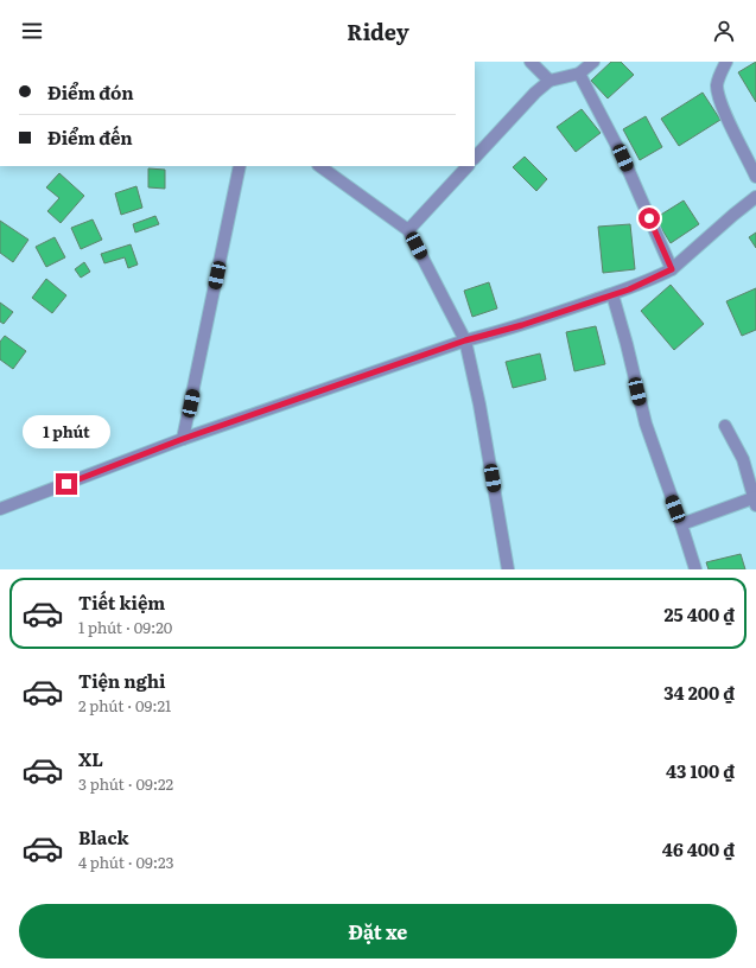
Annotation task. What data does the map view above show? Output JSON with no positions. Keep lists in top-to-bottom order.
{
  "page": {
    "header": "Ridey",
    "banner": ["Điểm đón", "Điểm đến"],
    "bubble": "1 phút",
    "list": [
      {
        "name": "Tiết kiệm",
        "note": "1 phút · 09:20",
        "value": "25 400 ₫"
      },
      {
        "name": "Tiện nghi",
        "note": "2 phút · 09:21",
        "value": "34 200 ₫"
      },
      {
        "name": "XL",
        "note": "3 phút · 09:22",
        "value": "43 100 ₫"
      },
      {
        "name": "Black",
        "note": "4 phút · 09:23",
        "value": "46 400 ₫"
      }
    ],
    "buttons": "Đặt xe"
  }
}
